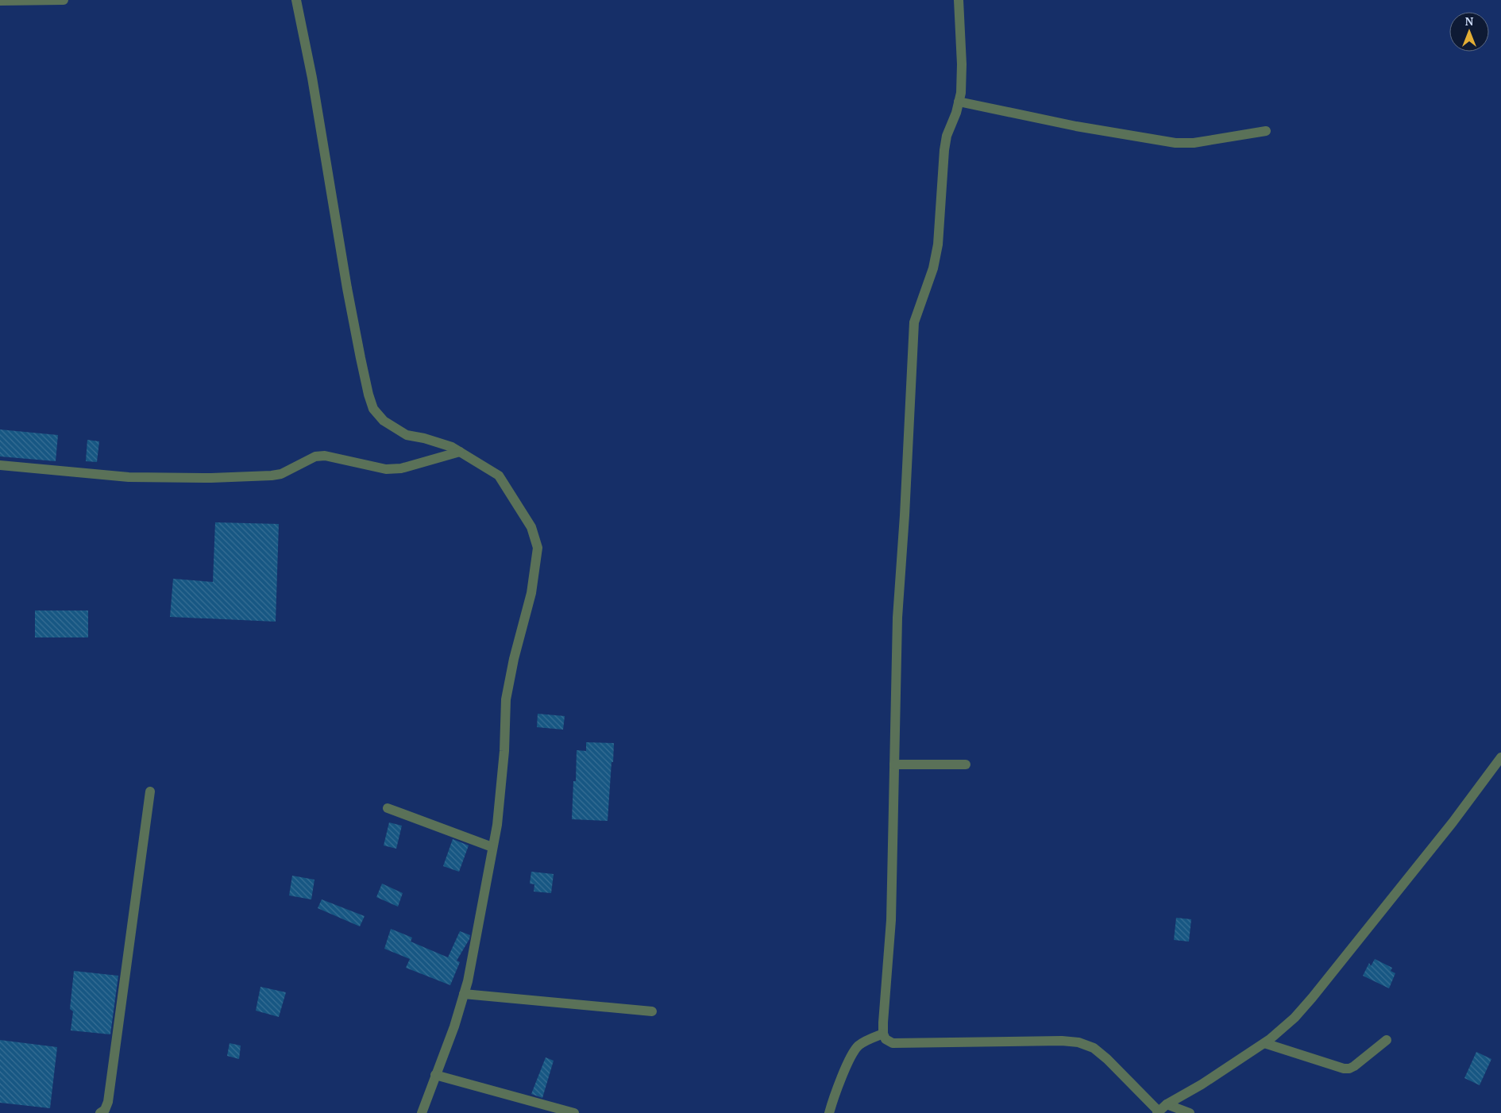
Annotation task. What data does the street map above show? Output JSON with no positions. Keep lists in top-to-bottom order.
{
  "north": "top"
}
